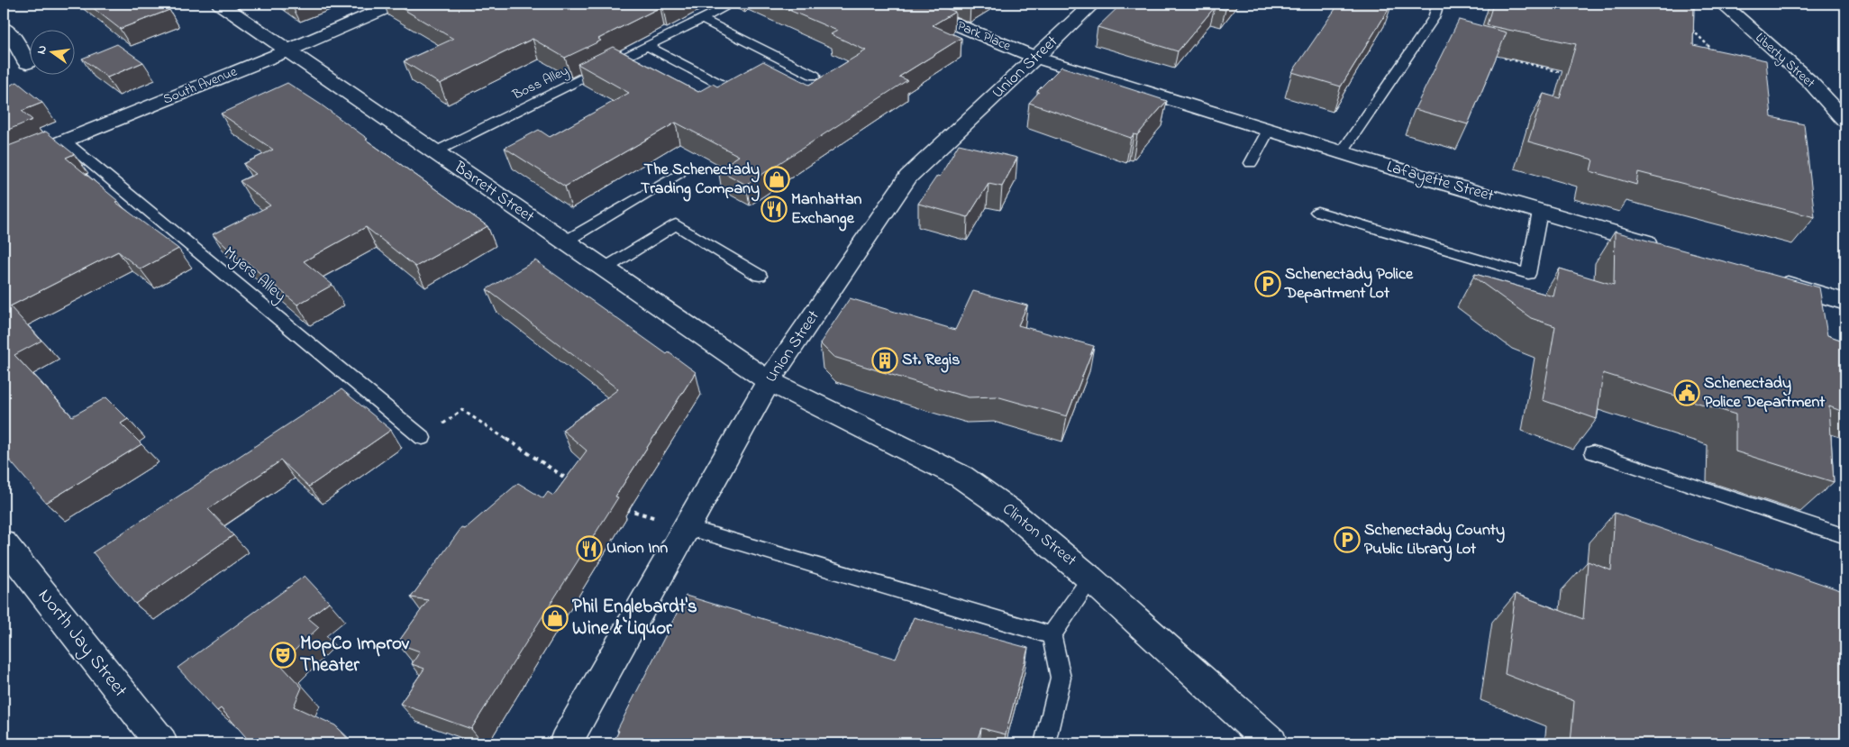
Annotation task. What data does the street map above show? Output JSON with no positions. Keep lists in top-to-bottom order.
{
  "streets": {
    "street": [
      "Park Place",
      "Liberty Street",
      "Union Street",
      "South Avenue",
      "Lafayette Street",
      "Barrett Street",
      "Clinton Street",
      "North Jay Street"
    ],
    "lane": ["Boss Alley", "Myers Alley"]
  },
  "crossings": [
    ["Park Place", "Union Street"],
    ["Park Place", "Lafayette Street"],
    ["Union Street", "Lafayette Street"],
    ["Union Street", "Barrett Street"],
    ["Union Street", "Clinton Street"],
    ["Boss Alley", "Barrett Street"],
    ["South Avenue", "Barrett Street"],
    ["South Avenue", "Myers Alley"],
    ["Barrett Street", "Clinton Street"]
  ],
  "places": {
    "shop": ["The Schenectady Trading Company", "Phil Englebardt's Wine & Liquor"],
    "restaurant": ["Manhattan Exchange", "Union Inn"],
    "parking": ["Schenectady Police Department Lot", "Schenectady County Public Library Lot"],
    "building": ["St. Regis"],
    "public building": ["Schenectady Police Department"],
    "theatre": ["MopCo Improv Theater"]
  },
  "north": "left"
}
